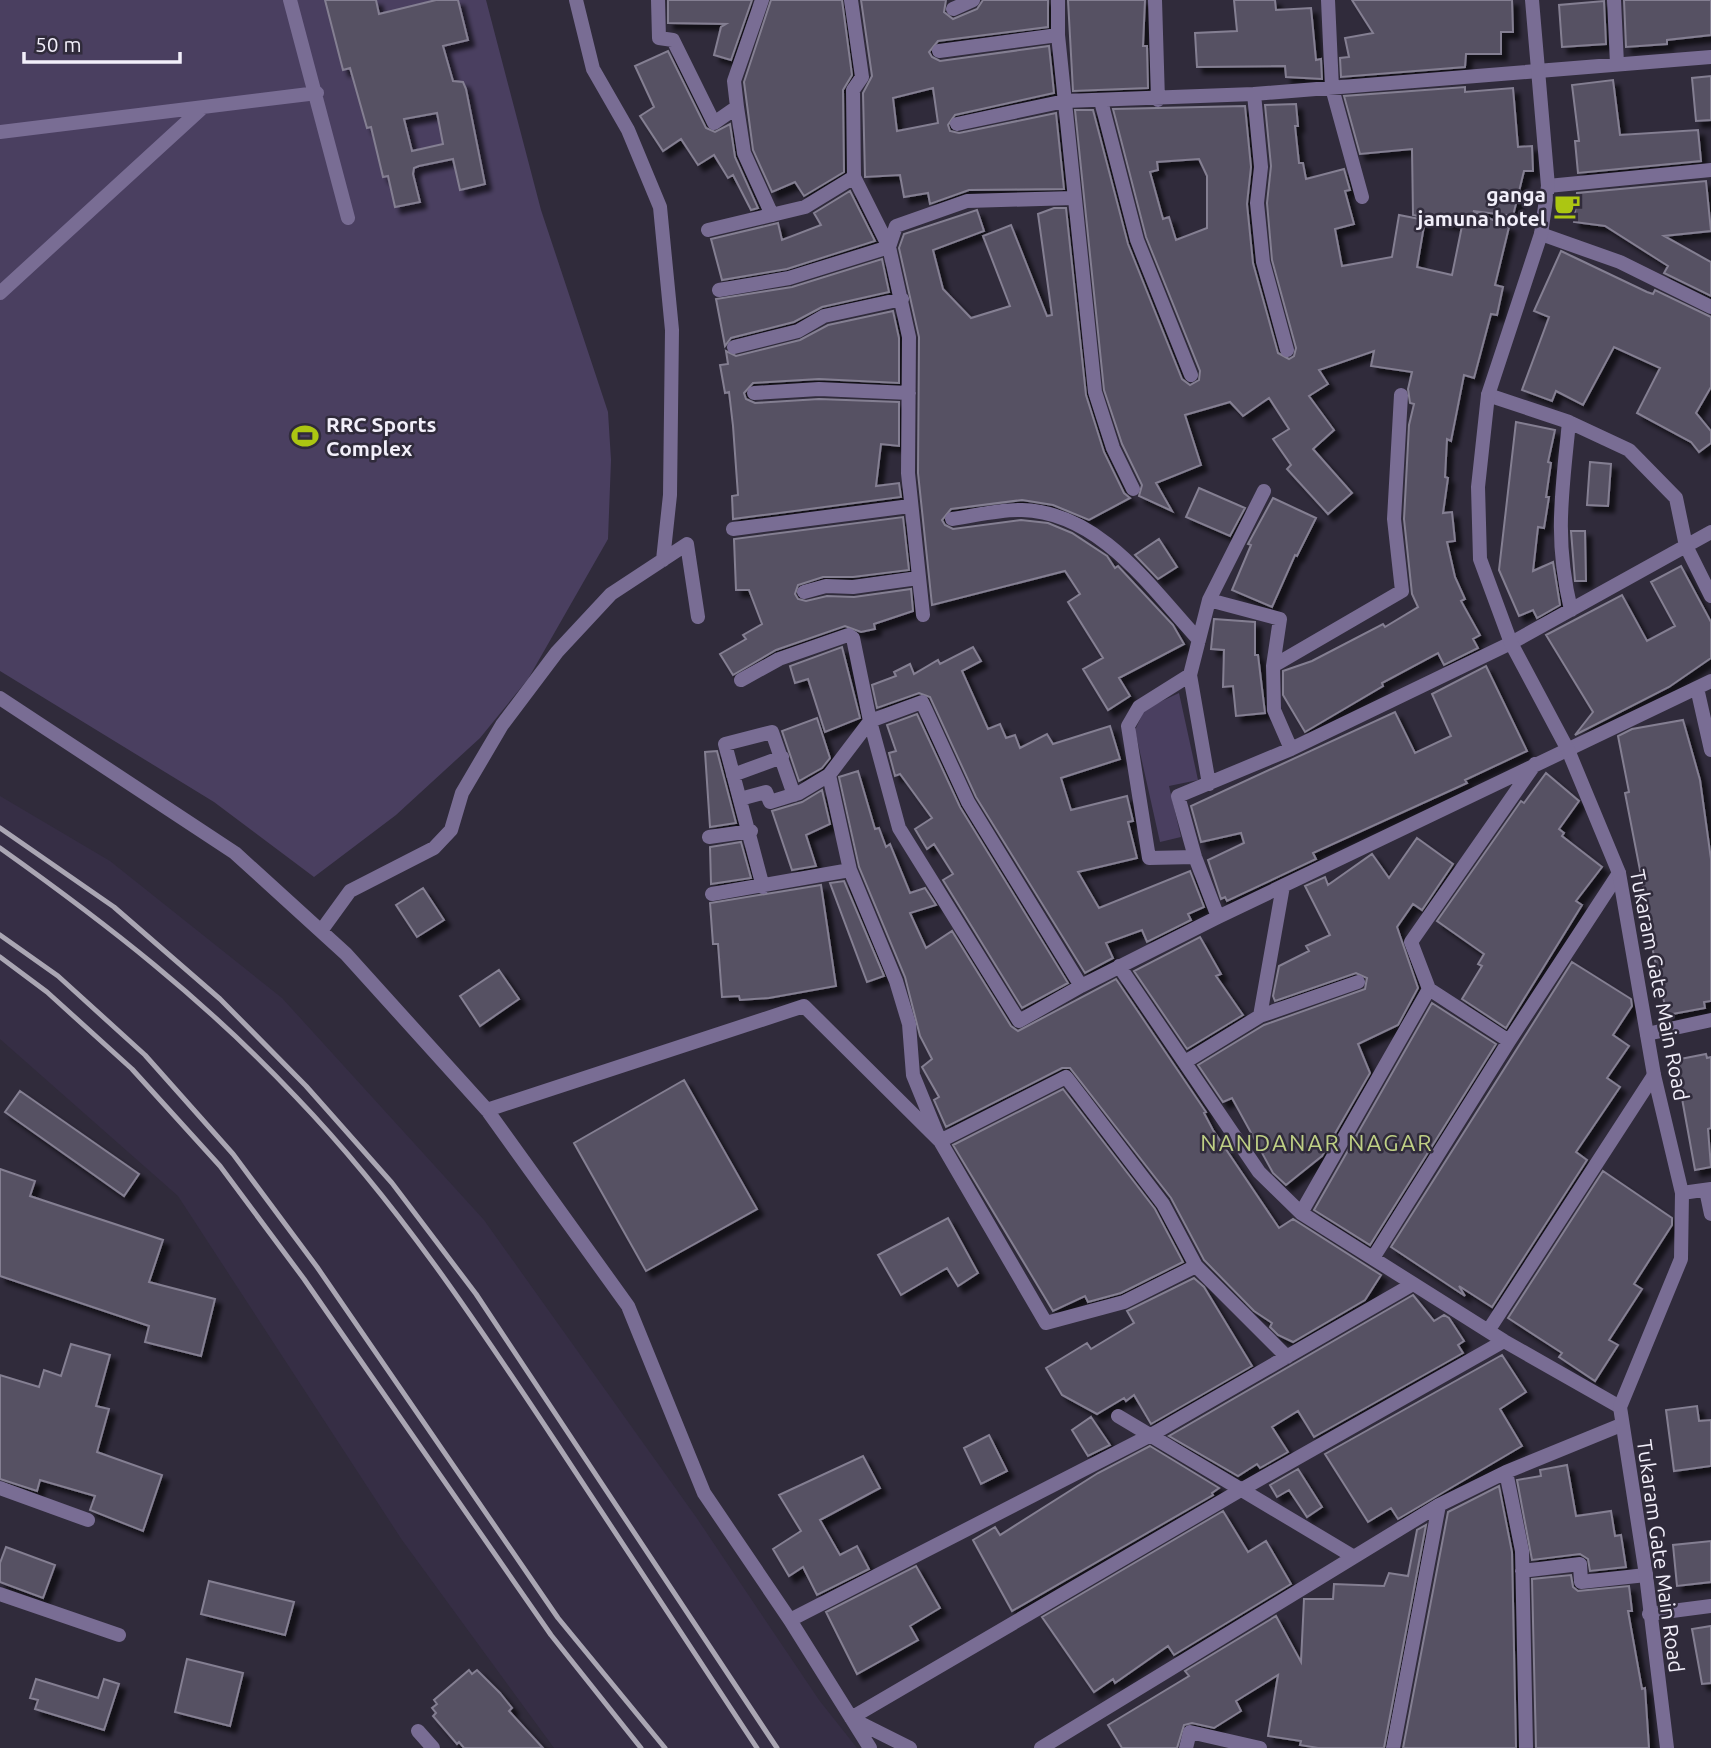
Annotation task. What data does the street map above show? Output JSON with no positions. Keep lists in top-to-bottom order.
{
  "streets": {
    "street": ["Tukaram Gate Main Road"]
  },
  "districts": ["NANDANAR NAGAR"],
  "places": {
    "cafe": ["ganga jamuna hotel"],
    "sports": ["RRC Sports Complex"]
  },
  "scale_bar": "50 m"
}
